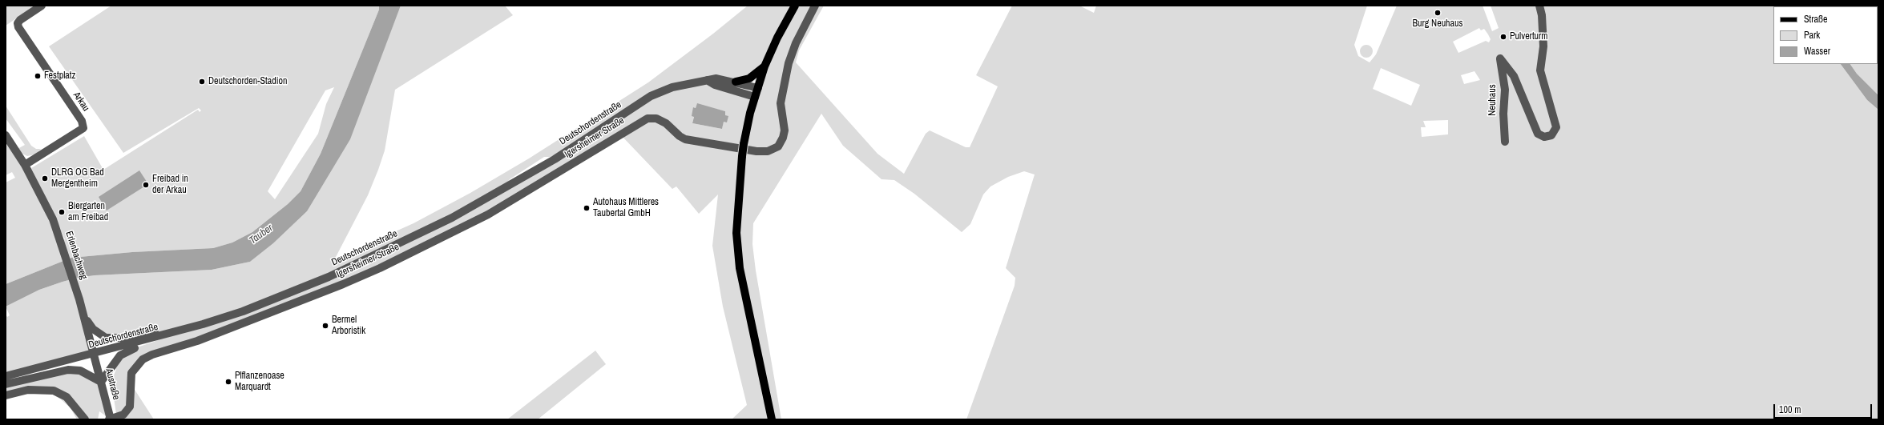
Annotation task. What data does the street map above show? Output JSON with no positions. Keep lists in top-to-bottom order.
{
  "streets": {
    "street": [
      "Neuhaus",
      "Arkau",
      "Deutschordenstraße",
      "Igersheimer Straße",
      "Erlenbachweg",
      "Austraße"
    ]
  },
  "crossings": [
    ["Arkau", "Erlenbachweg"],
    ["Deutschordenstraße", "Erlenbachweg"],
    ["Deutschordenstraße", "Austraße"],
    ["Igersheimer Straße", "Austraße"],
    ["Erlenbachweg", "Austraße"]
  ],
  "water": ["Tauber"],
  "places": [
    "Burg Neuhaus",
    "Pulverturm",
    "Festplatz",
    "Deutschorden-Stadion",
    "DLRG OG Bad Mergentheim",
    "Freibad in der Arkau",
    "Autohaus Mittleres Taubertal GmbH",
    "Biergarten am Freibad",
    "Bermel Arboristik",
    "Plflanzenoase Marquardt"
  ],
  "legend": ["Straße", "Park", "Wasser"],
  "scale_bar": "100 m"
}
